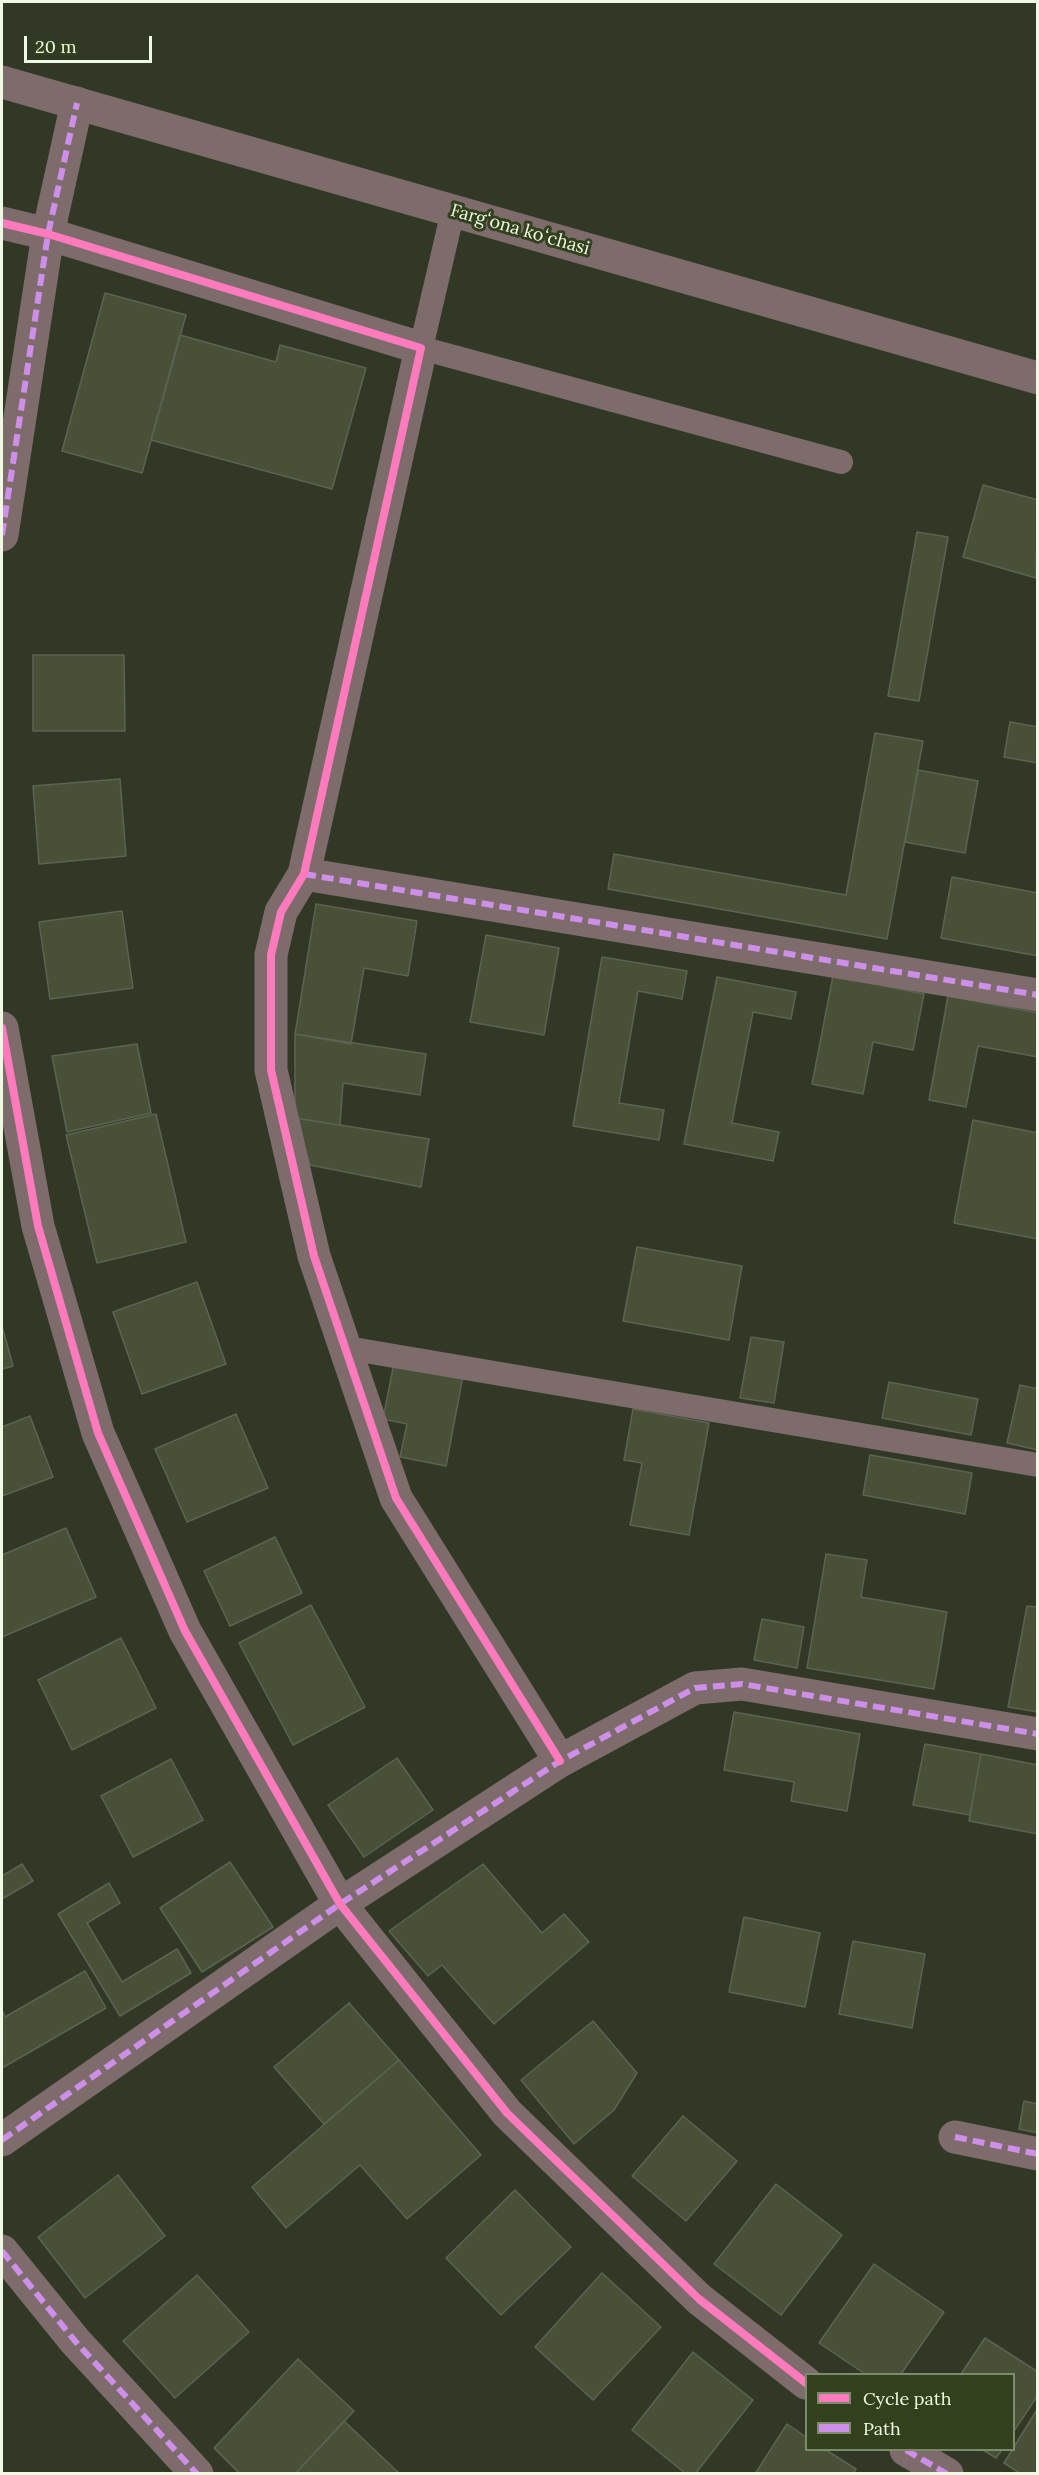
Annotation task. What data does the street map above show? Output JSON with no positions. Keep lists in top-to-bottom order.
{
  "streets": {
    "street": ["Fargʻona koʻchasi"]
  },
  "legend": ["Cycle path", "Path"],
  "scale_bar": "20 m"
}
